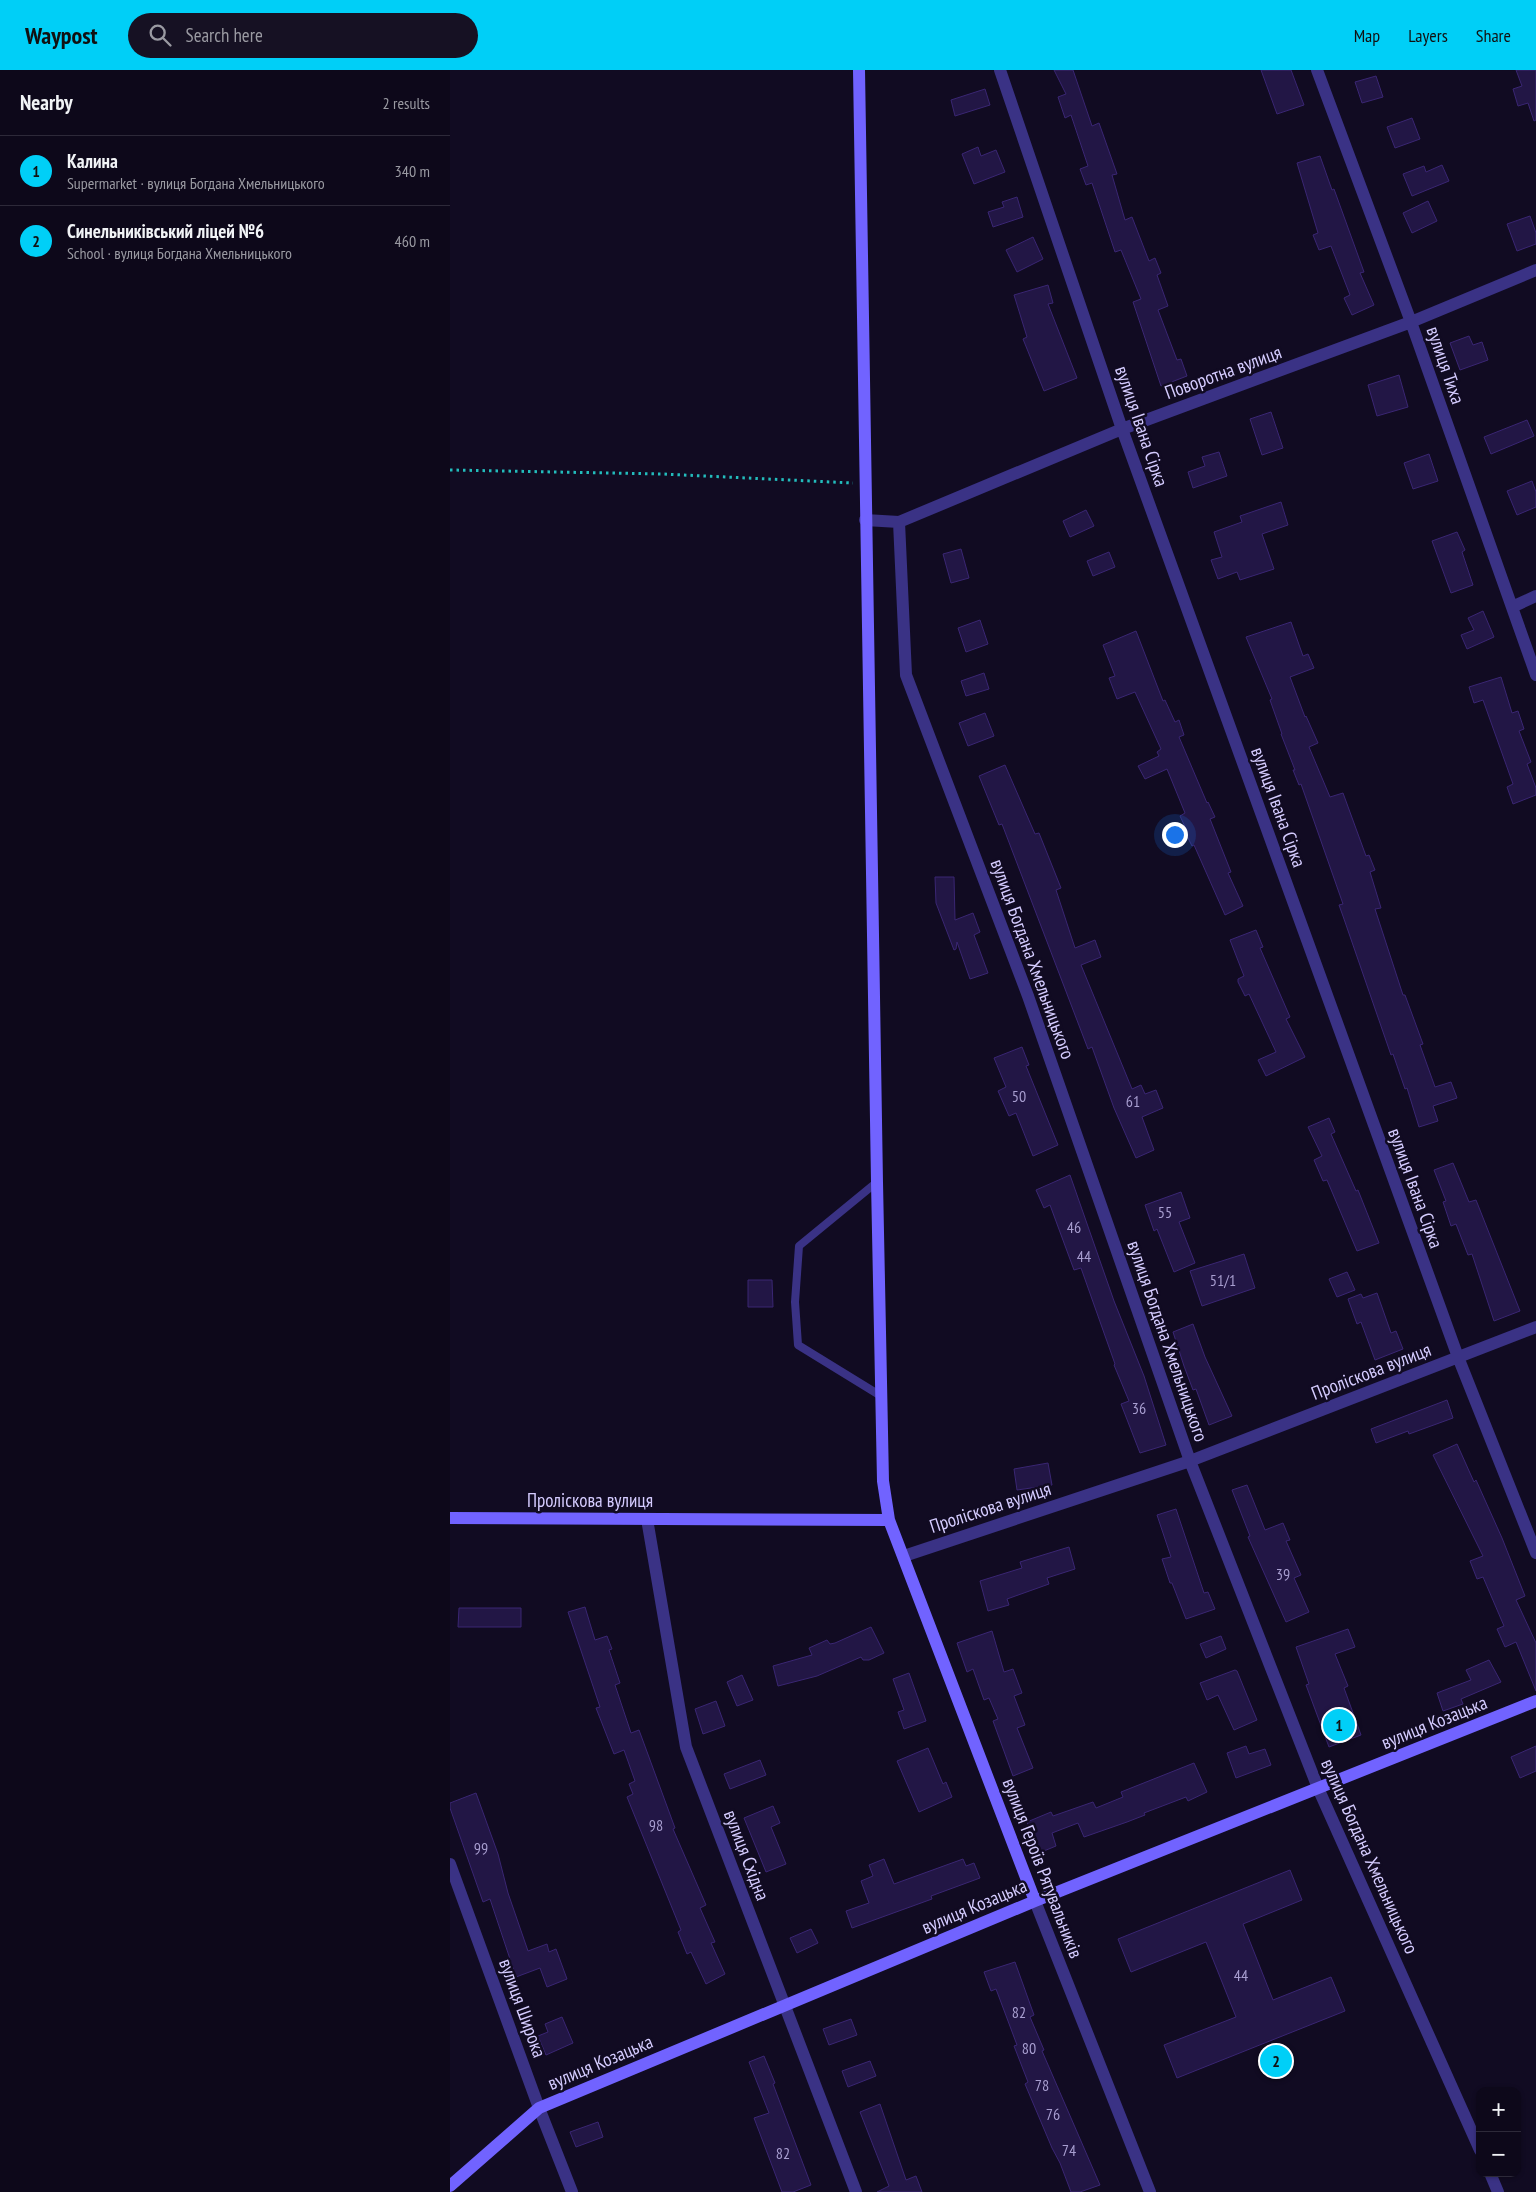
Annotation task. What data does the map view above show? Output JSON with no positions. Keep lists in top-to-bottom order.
{
  "streets": {
    "street": [
      "вулиця Тиха",
      "Поворотна вулиця",
      "вулиця Івана Сірка",
      "вулиця Богдана Хмельницького",
      "Проліскова вулиця",
      "вулиця Козацька",
      "вулиця Східна",
      "вулиця Героїв Рятувальників",
      "вулиця Широка"
    ]
  },
  "crossings": [
    ["вулиця Тиха", "Поворотна вулиця"],
    ["Поворотна вулиця", "вулиця Івана Сірка"],
    ["Поворотна вулиця", "вулиця Богдана Хмельницького"],
    ["вулиця Івана Сірка", "Проліскова вулиця"],
    ["вулиця Богдана Хмельницького", "Проліскова вулиця"],
    ["вулиця Богдана Хмельницького", "вулиця Козацька"],
    ["Проліскова вулиця", "вулиця Східна"],
    ["Проліскова вулиця", "вулиця Героїв Рятувальників"],
    ["вулиця Козацька", "вулиця Східна"],
    ["вулиця Козацька", "вулиця Героїв Рятувальників"],
    ["вулиця Козацька", "вулиця Широка"]
  ],
  "house_numbers": [
    "50",
    "61",
    "55",
    "46",
    "44",
    "51/1",
    "36",
    "39",
    "98",
    "99",
    "44",
    "82",
    "80",
    "78",
    "76",
    "74",
    "82"
  ],
  "page": {
    "header": "Waypost",
    "search": "Search here",
    "nav": ["Map", "Layers", "Share"],
    "heading": ["Nearby", "2 results"],
    "list": [
      {
        "mark": "1",
        "name": "Калина",
        "note": "Supermarket · вулиця Богдана Хмельницького",
        "value": "340 m"
      },
      {
        "mark": "2",
        "name": "Синельниківський ліцей №6",
        "note": "School · вулиця Богдана Хмельницького",
        "value": "460 m"
      }
    ],
    "pins": ["1", "2"],
    "map_buttons": ["+", "−"]
  }
}
